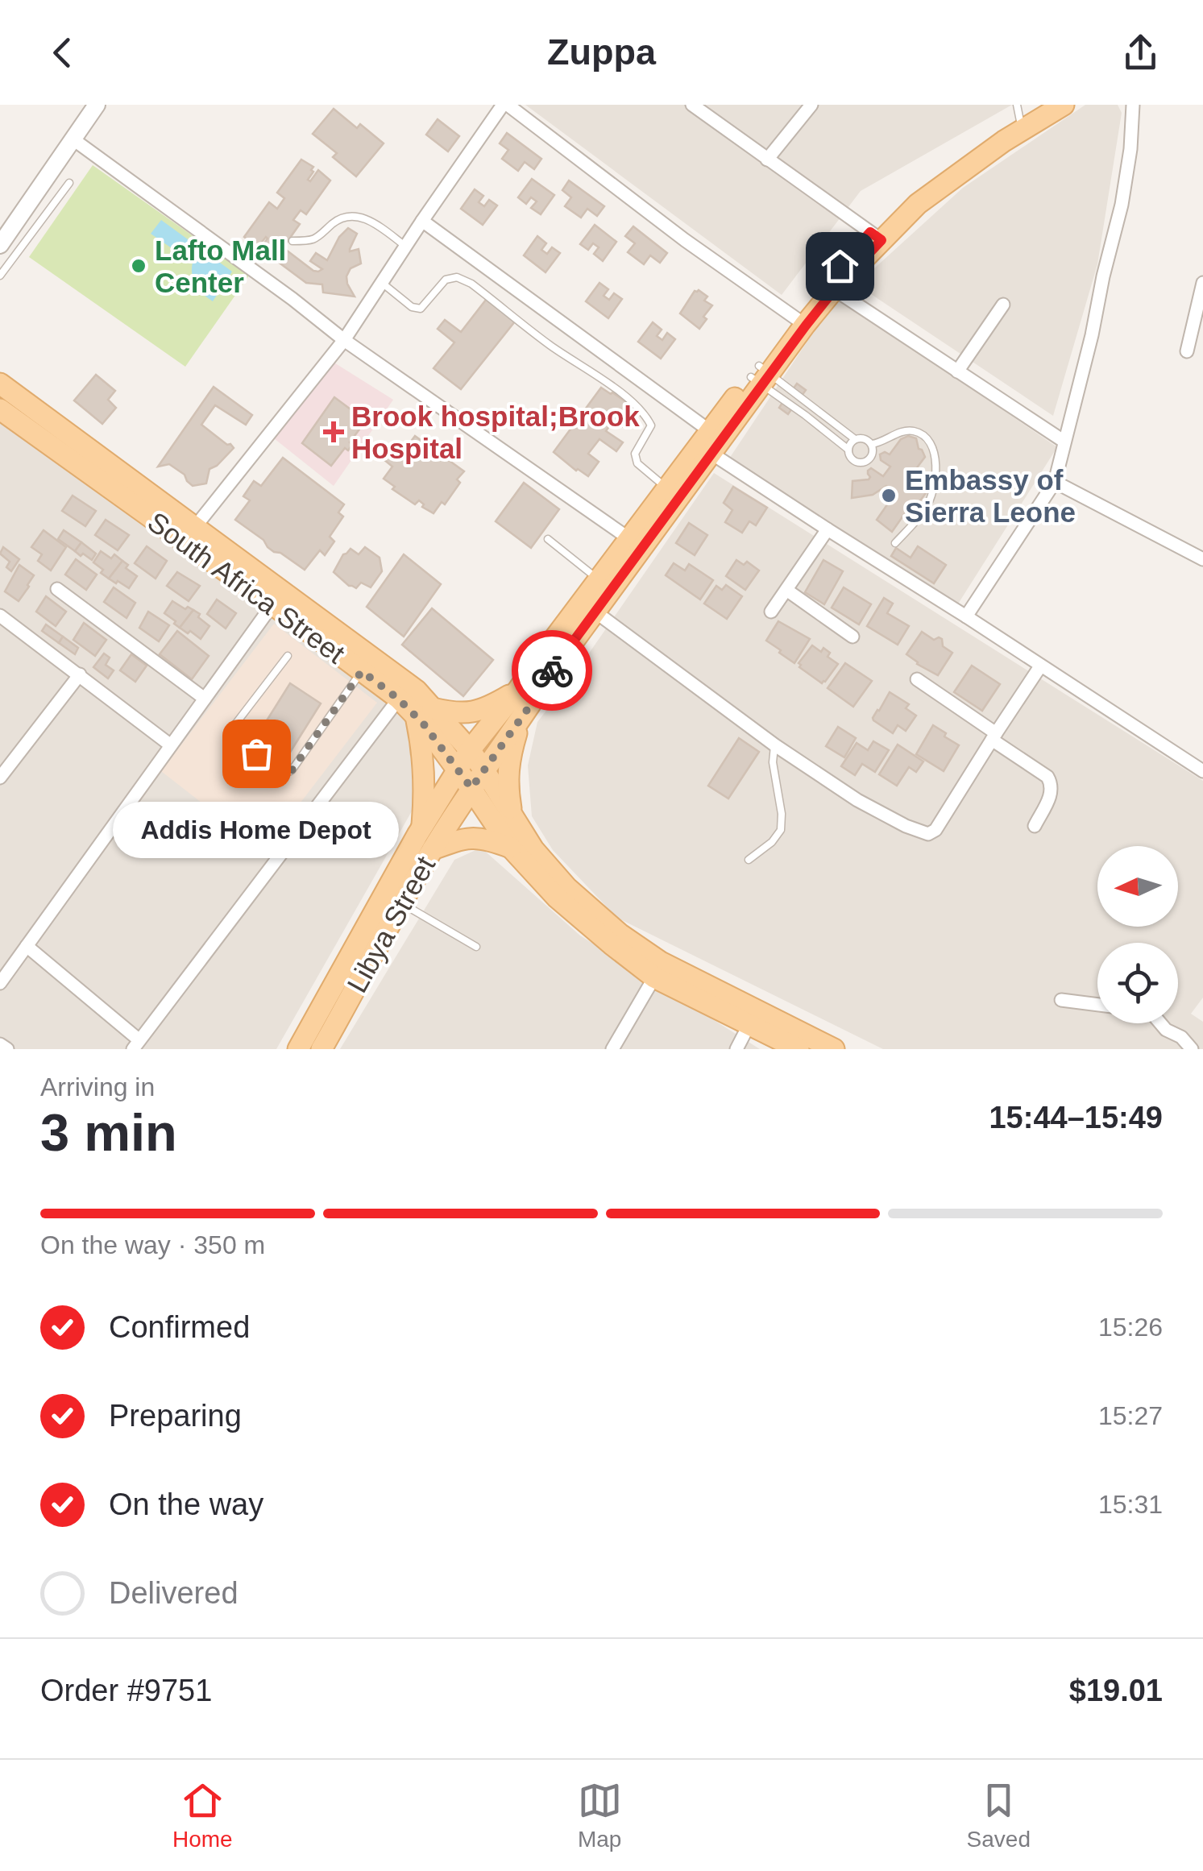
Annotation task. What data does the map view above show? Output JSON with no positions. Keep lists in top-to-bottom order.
{
  "streets": {
    "main road": ["South Africa Street", "Libya Street"]
  },
  "crossings": [
    ["South Africa Street", "Libya Street"]
  ],
  "places": {
    "other": ["Lafto Mall Center", "Embassy of Sierra Leone", "Addis Home Depot"],
    "health": ["Brook hospital;Brook Hospital"]
  },
  "north": "left",
  "page": {
    "header": "Zuppa",
    "bubble": "Addis Home Depot",
    "heading": ["3 min", "Arriving in", "15:44–15:49"],
    "panel": ["Order #9751", "$19.01"],
    "bar": "On the way · 350 m",
    "list": [
      ["Confirmed", "15:26"],
      ["Preparing", "15:27"],
      ["On the way", "15:31"],
      "Delivered"
    ],
    "tabs": ["Home", "Map", "Saved"]
  }
}
